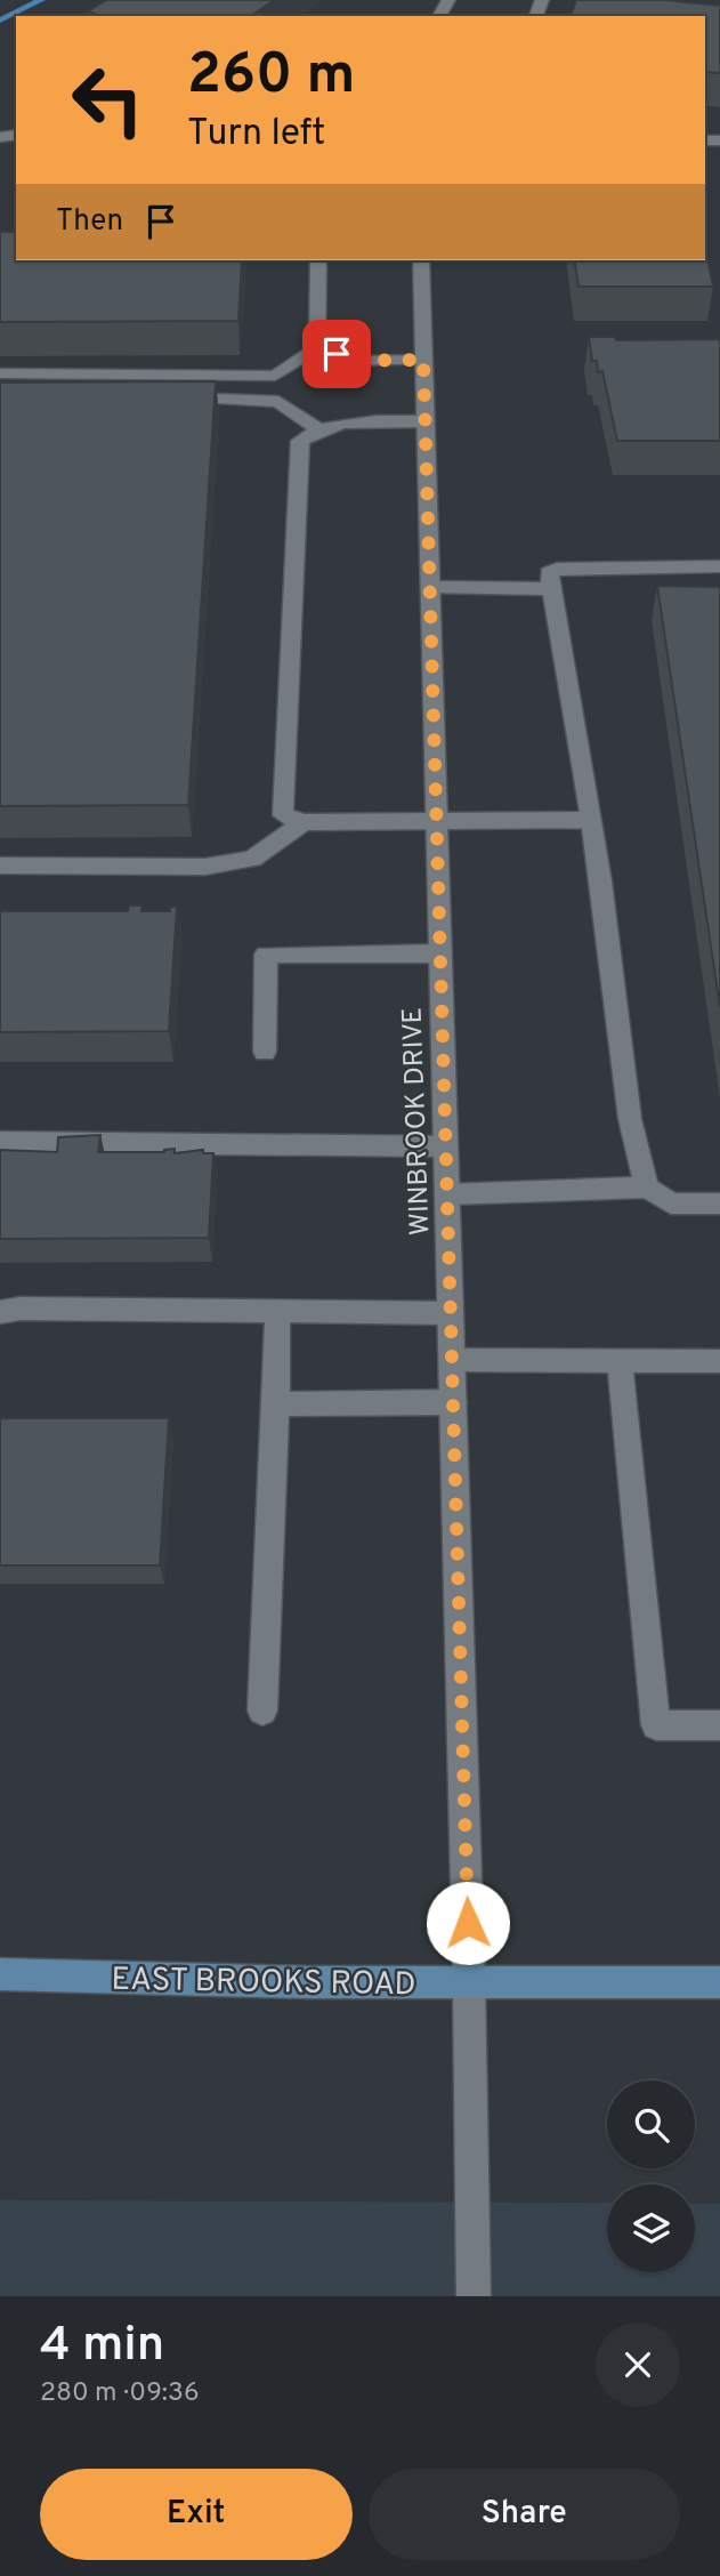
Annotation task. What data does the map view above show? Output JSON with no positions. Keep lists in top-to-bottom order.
{
  "streets": {
    "main road": ["EAST BROOKS ROAD"],
    "street": ["WINBROOK DRIVE"]
  },
  "crossings": [
    ["WINBROOK DRIVE", "EAST BROOKS ROAD"]
  ],
  "page": {
    "turn": ["260 m", "Turn left"],
    "then": "Then",
    "heading": ["4 min", "280 m · 09:36"],
    "buttons": ["Exit", "Share"]
  }
}
